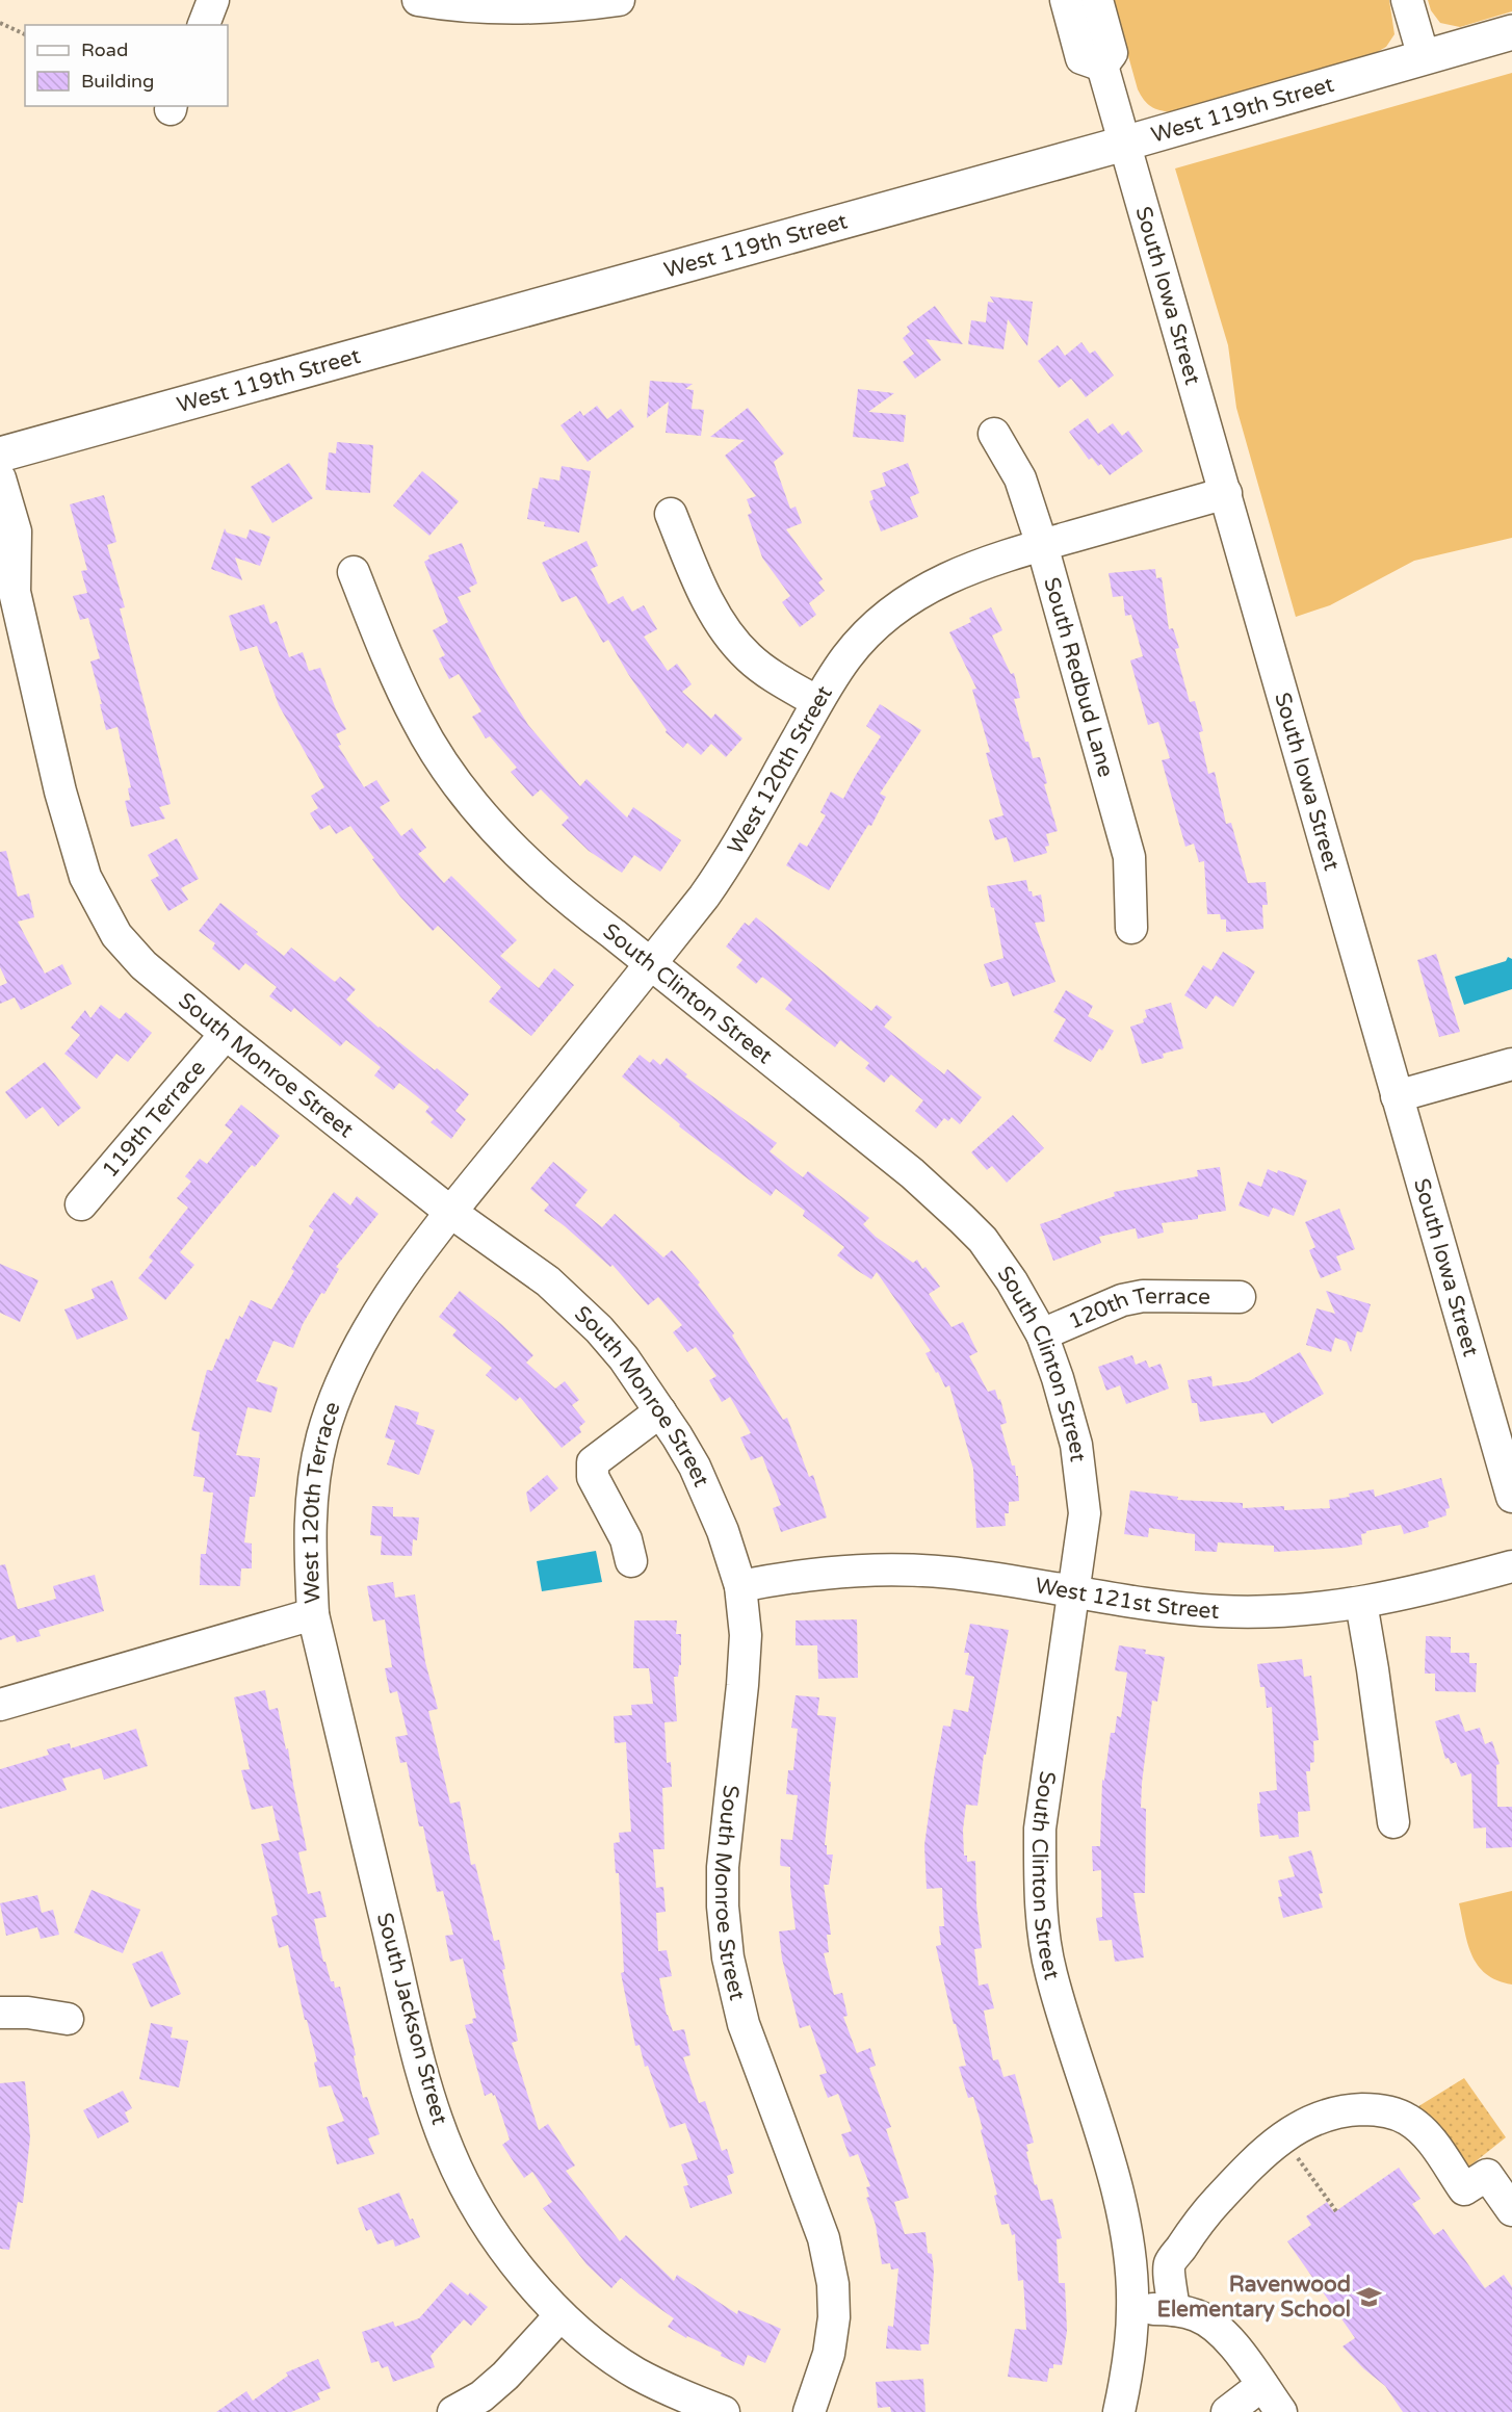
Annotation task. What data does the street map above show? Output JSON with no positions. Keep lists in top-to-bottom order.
{
  "streets": {
    "main road": ["West 119th Street"],
    "street": [
      "South Iowa Street",
      "South Redbud Lane",
      "West 120th Street",
      "South Clinton Street",
      "South Monroe Street",
      "119th Terrace",
      "120th Terrace",
      "West 120th Terrace",
      "West 121st Street",
      "South Jackson Street"
    ]
  },
  "crossings": [
    ["West 119th Street", "South Iowa Street"],
    ["South Iowa Street", "West 120th Street"],
    ["South Redbud Lane", "West 120th Street"],
    ["West 120th Street", "South Clinton Street"],
    ["West 120th Street", "South Monroe Street"],
    ["West 120th Street", "West 120th Terrace"],
    ["South Clinton Street", "120th Terrace"],
    ["South Clinton Street", "West 121st Street"],
    ["South Monroe Street", "119th Terrace"],
    ["South Monroe Street", "West 120th Terrace"],
    ["South Monroe Street", "West 121st Street"],
    ["West 120th Terrace", "South Jackson Street"]
  ],
  "places": {
    "school or university": ["Ravenwood Elementary School"]
  },
  "legend": ["Road", "Building"]
}
